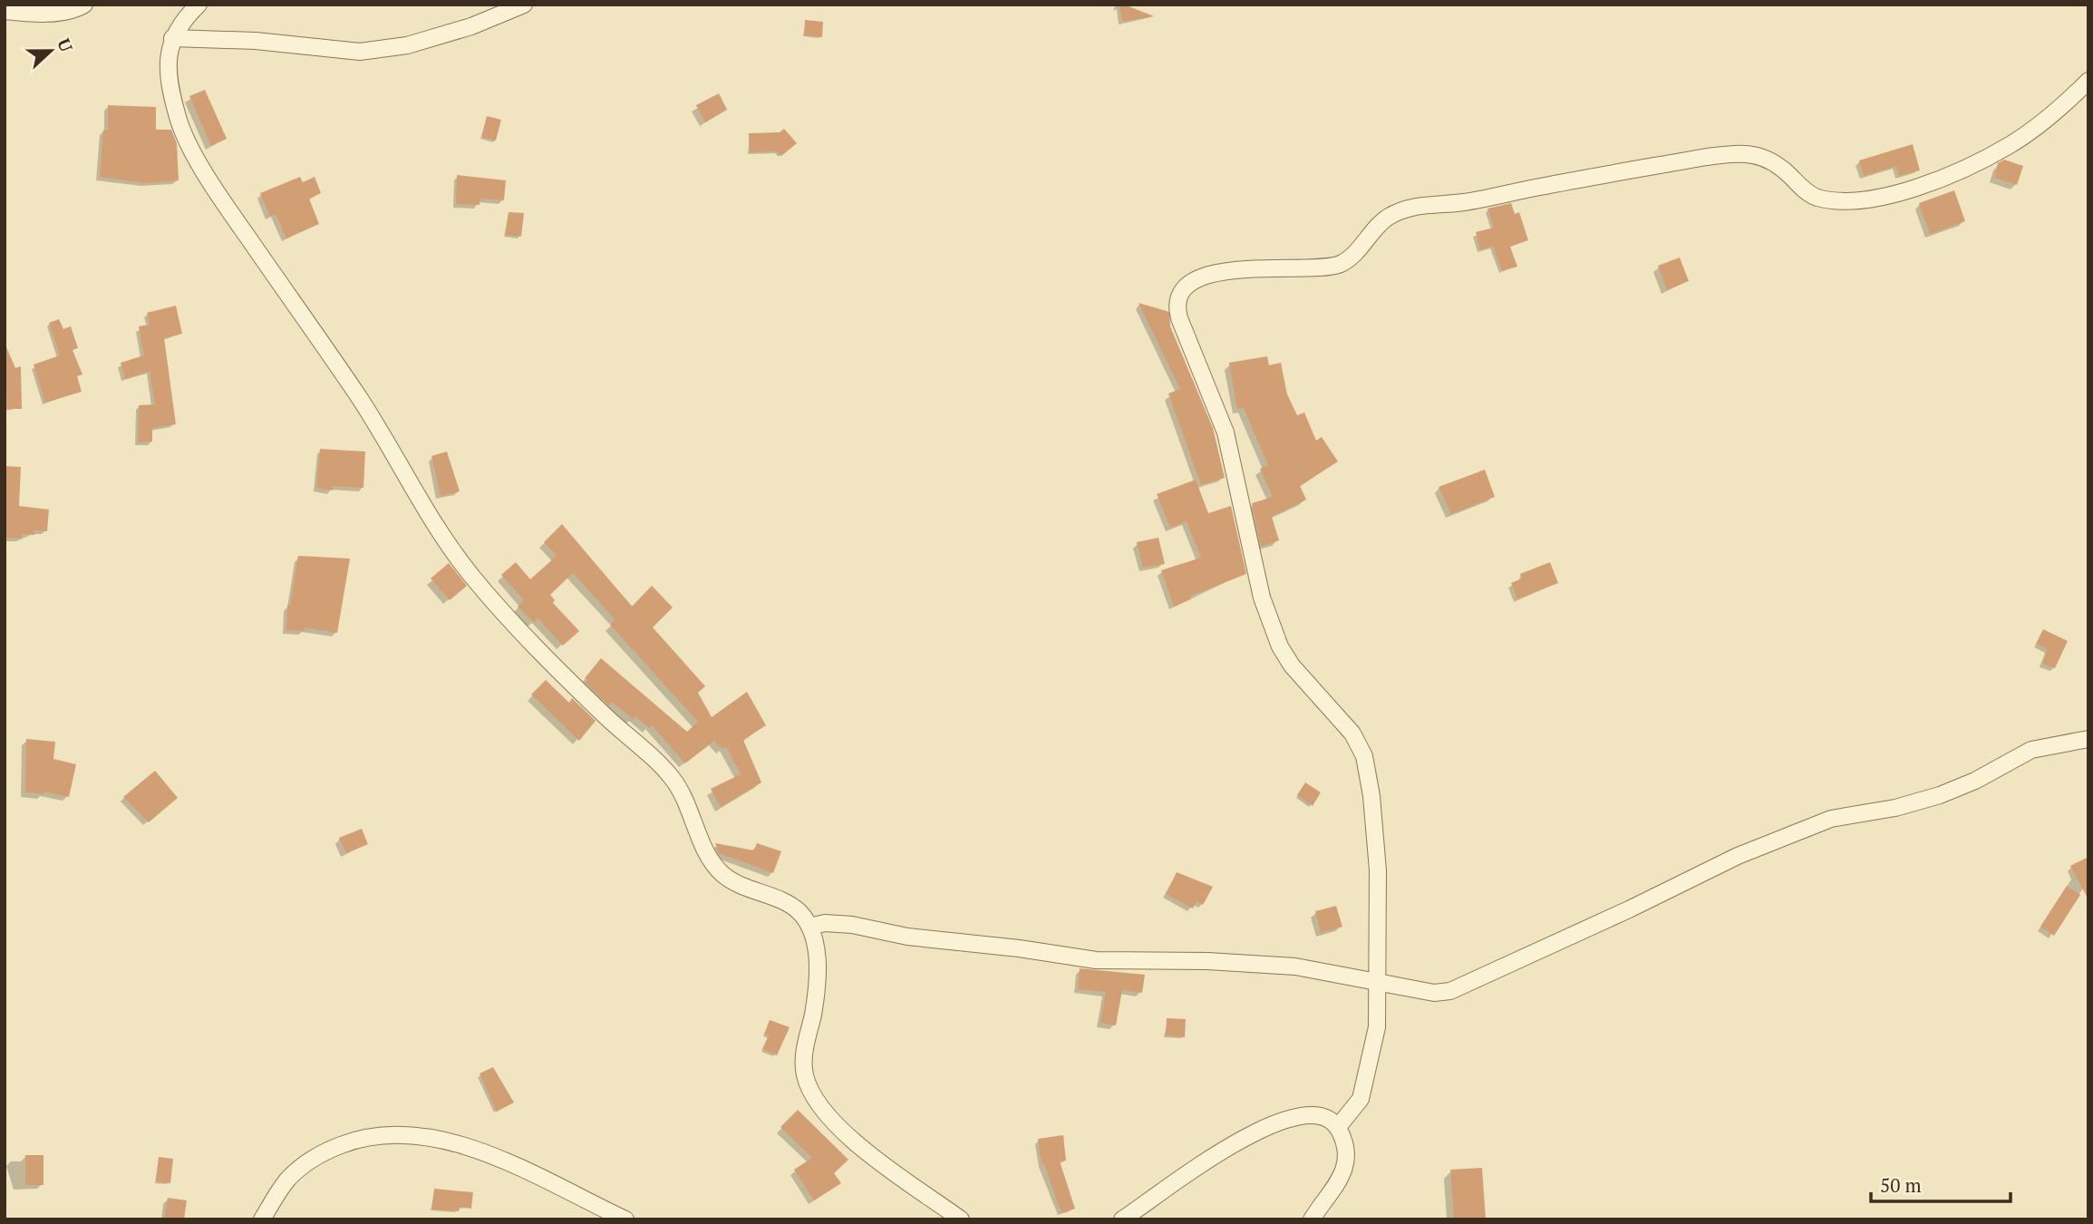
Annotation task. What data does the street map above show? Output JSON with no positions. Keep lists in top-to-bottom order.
{
  "scale_bar": "50 m",
  "north": "right"
}
